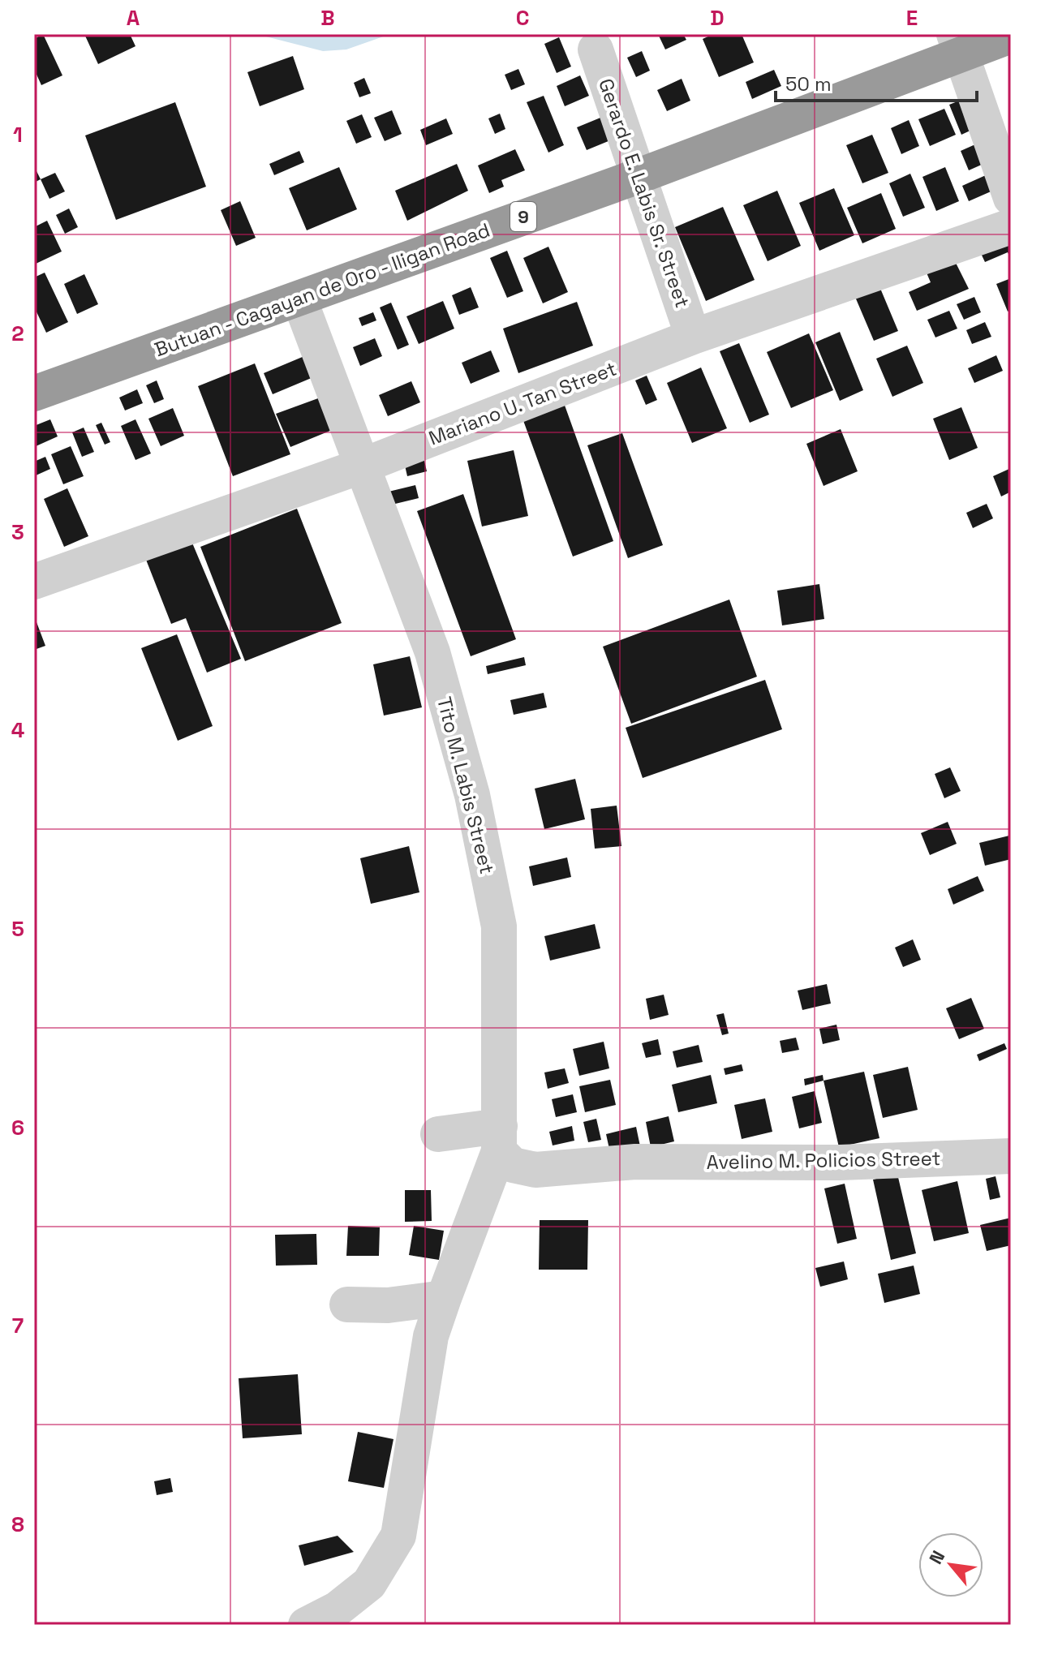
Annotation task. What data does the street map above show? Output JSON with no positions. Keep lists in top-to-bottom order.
{
  "streets": {
    "highway": ["9", "Butuan - Cagayan de Oro - Iligan Road"],
    "street": [
      "Gerardo E. Labis Sr. Street",
      "Mariano U. Tan Street",
      "Tito M. Labis Street",
      "Avelino M. Policios Street"
    ]
  },
  "crossings": [
    ["Gerardo E. Labis Sr. Street", "Butuan - Cagayan de Oro - Iligan Road"],
    ["Gerardo E. Labis Sr. Street", "Mariano U. Tan Street"],
    ["Butuan - Cagayan de Oro - Iligan Road", "Tito M. Labis Street"],
    ["Mariano U. Tan Street", "Tito M. Labis Street"],
    ["Tito M. Labis Street", "Avelino M. Policios Street"]
  ],
  "scale_bar": "50 m",
  "north": "top left",
  "grid": {
    "columns": [
      "A",
      "B",
      "C",
      "D",
      "E"
    ],
    "rows": [
      "1",
      "2",
      "3",
      "4",
      "5",
      "6",
      "7",
      "8"
    ]
  }
}
